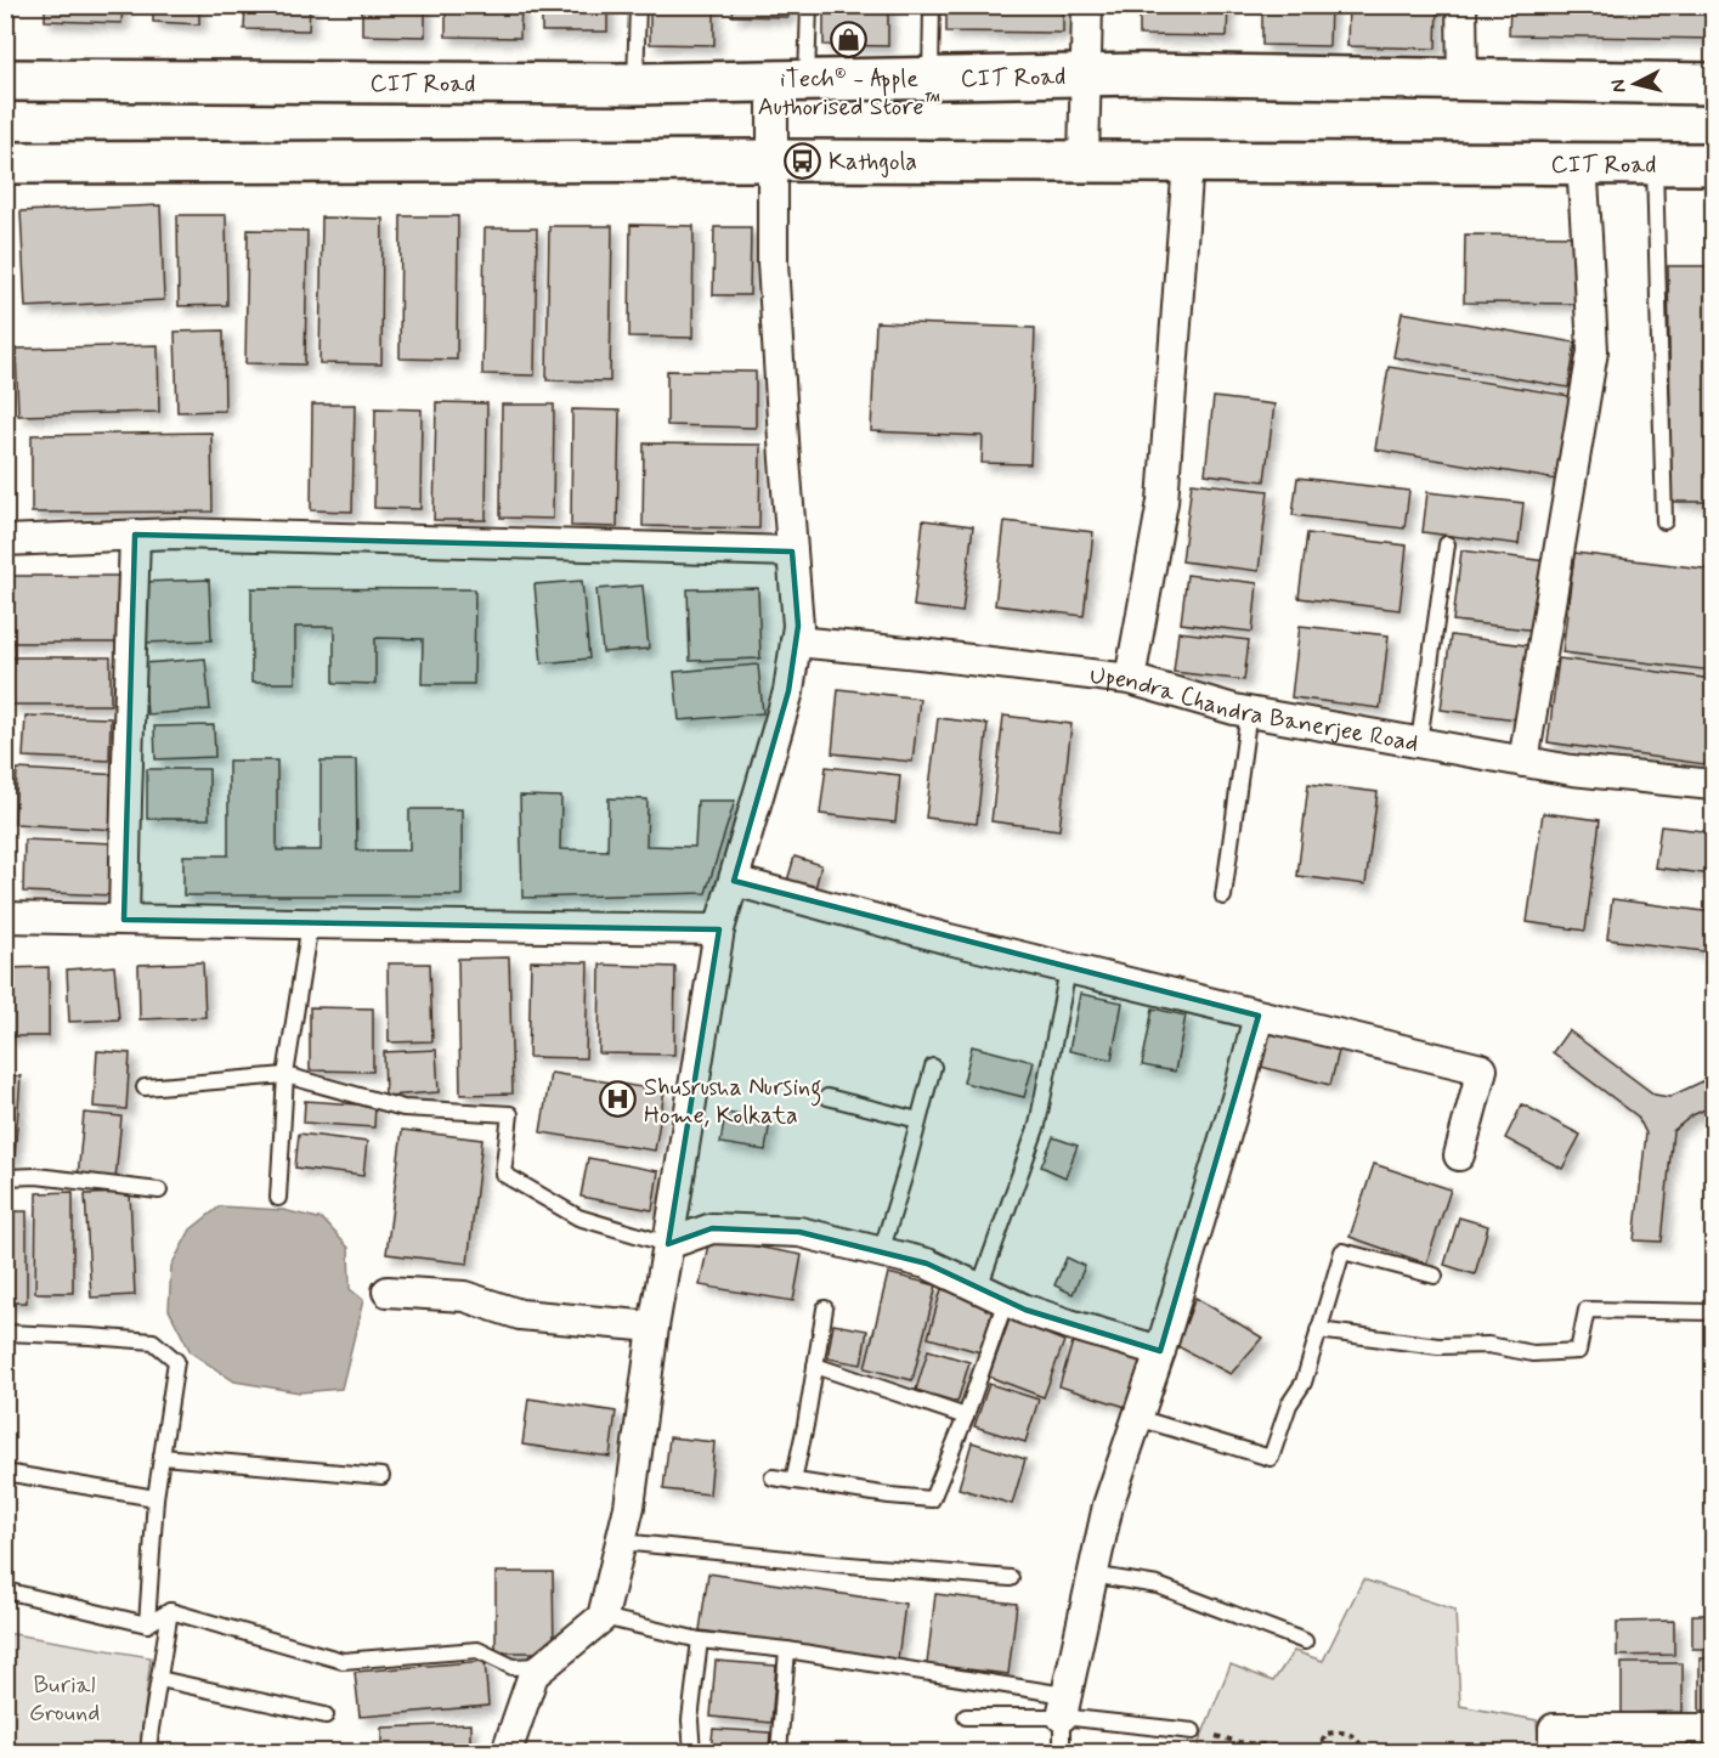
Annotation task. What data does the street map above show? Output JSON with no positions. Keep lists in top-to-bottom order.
{
  "streets": {
    "main road": ["CIT Road"],
    "street": ["Upendra Chandra Banerjee Road"]
  },
  "parks": ["Burial Ground"],
  "places": {
    "shop": ["iTech® - Apple Authorised Store™"],
    "bus stop": ["Kathgola"],
    "hospital": ["Shusrusha Nursing Home, Kolkata"]
  },
  "north": "left"
}
